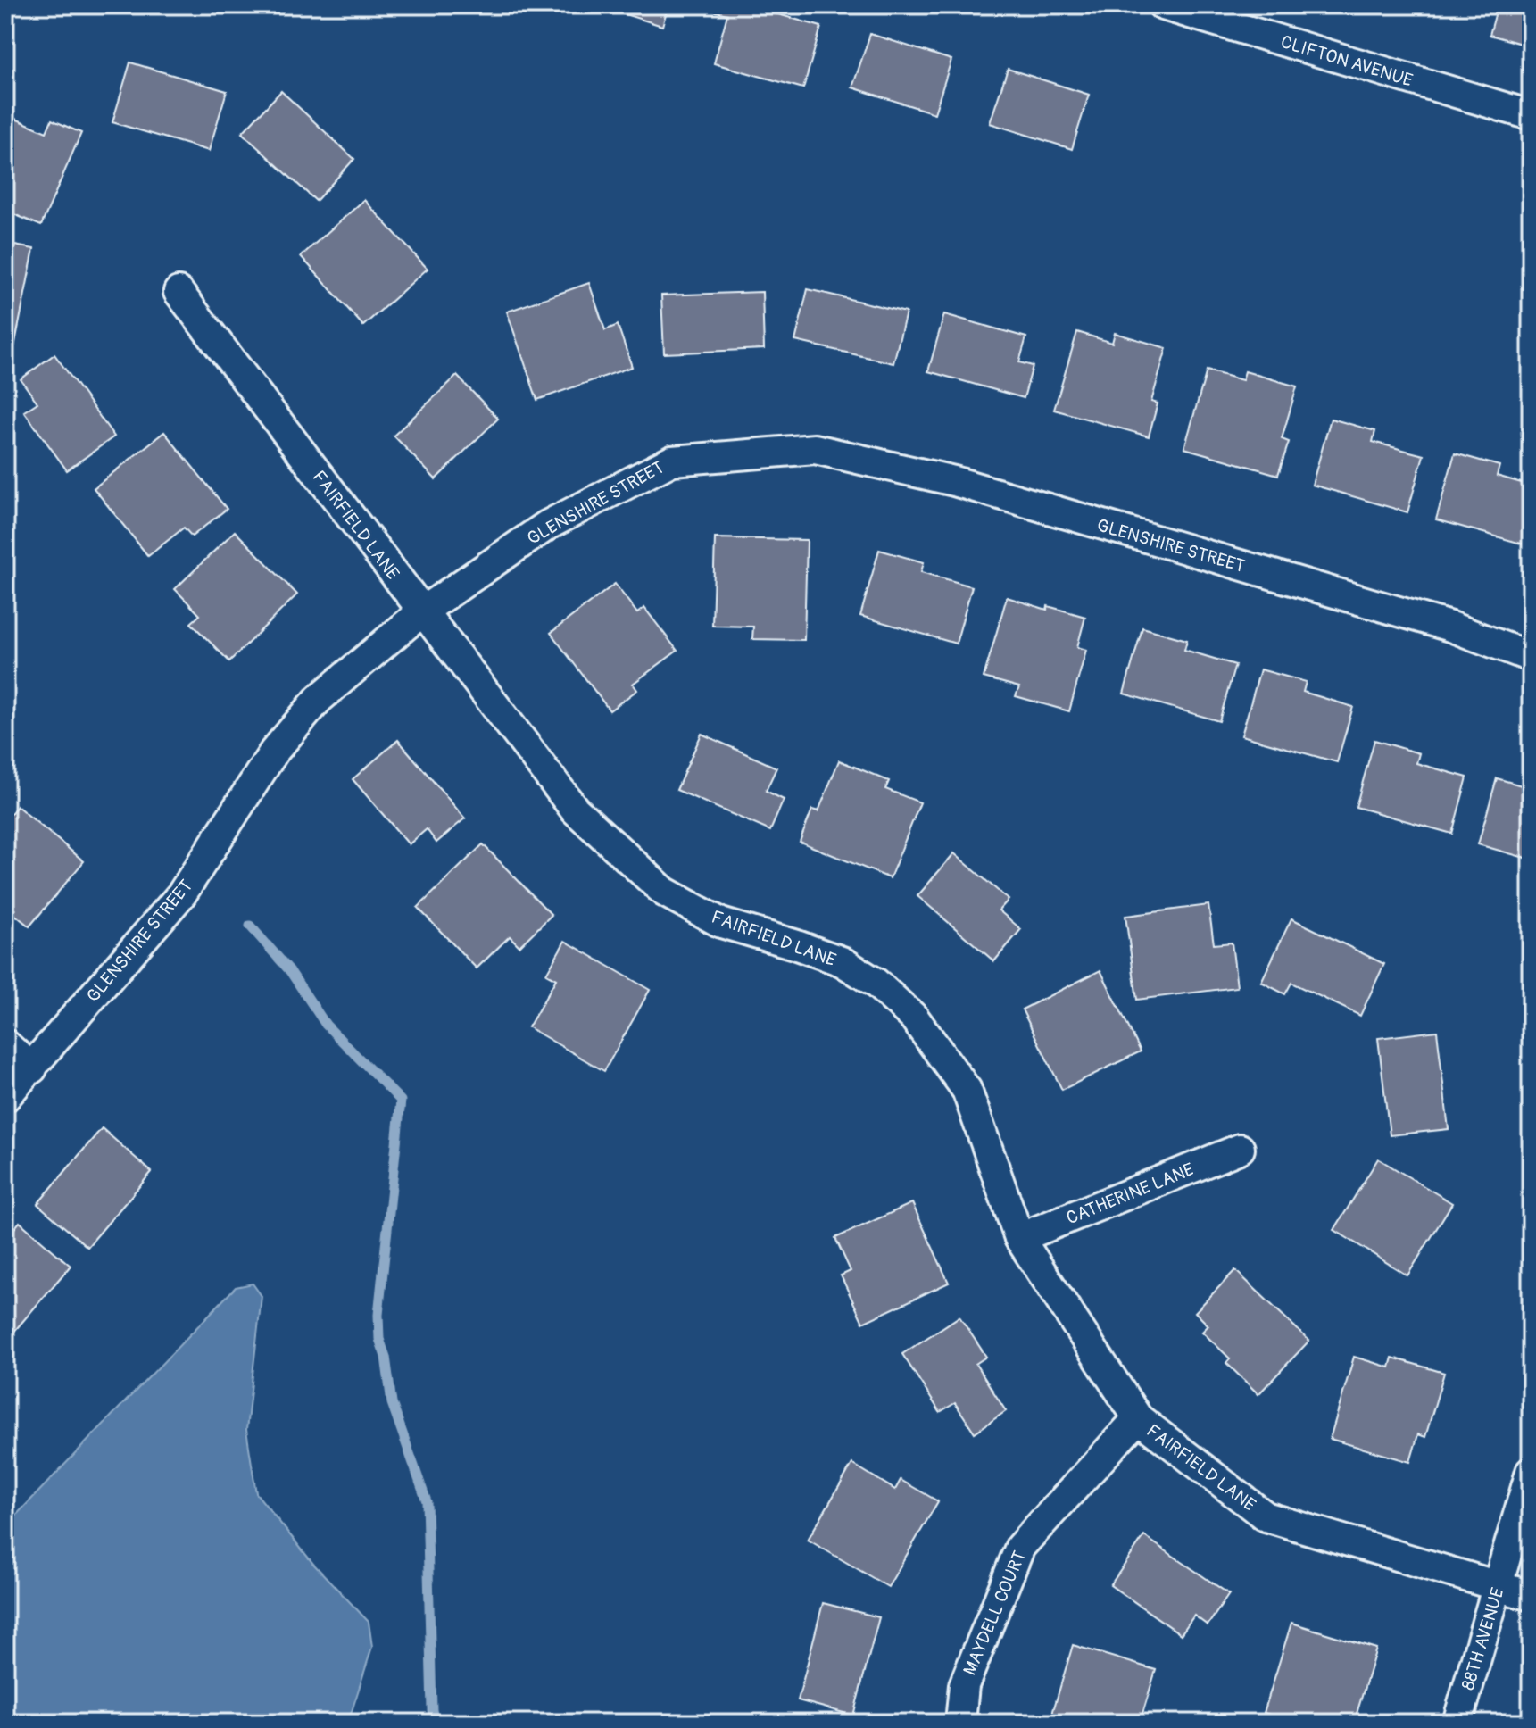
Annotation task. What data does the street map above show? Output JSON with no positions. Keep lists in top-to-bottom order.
{
  "streets": {
    "street": [
      "CLIFTON AVENUE",
      "GLENSHIRE STREET",
      "FAIRFIELD LANE",
      "CATHERINE LANE",
      "MAYDELL COURT",
      "88TH AVENUE"
    ]
  },
  "crossings": [
    ["GLENSHIRE STREET", "FAIRFIELD LANE"],
    ["FAIRFIELD LANE", "CATHERINE LANE"],
    ["FAIRFIELD LANE", "MAYDELL COURT"],
    ["FAIRFIELD LANE", "88TH AVENUE"]
  ]
}
